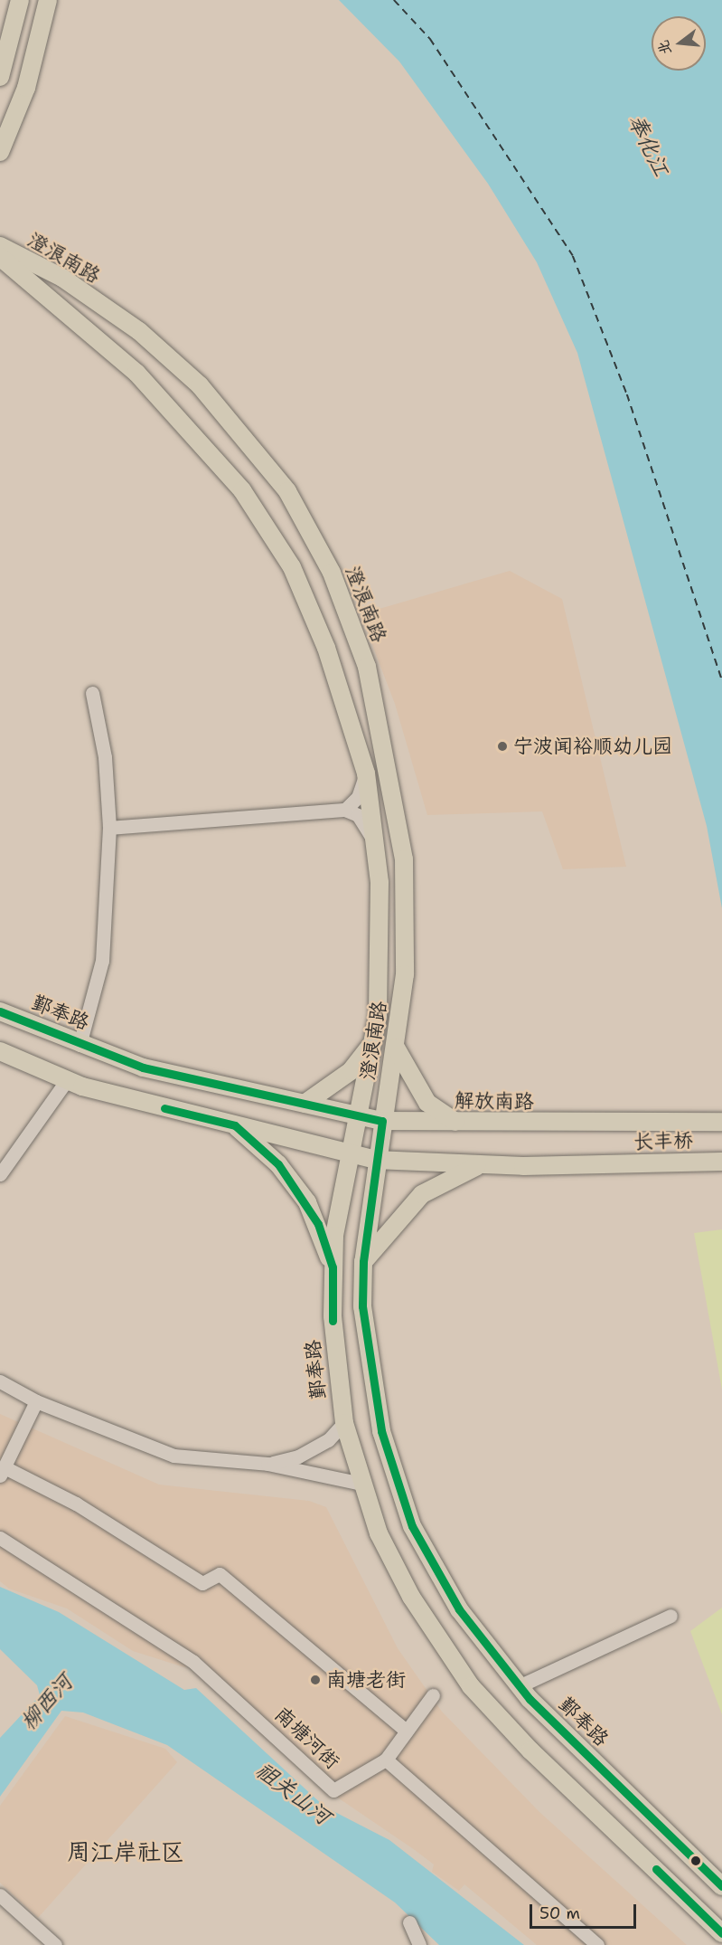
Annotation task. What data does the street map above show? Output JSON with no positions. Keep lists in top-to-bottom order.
{
  "streets": {
    "main road": [
      "澄浪南路",
      "鄞奉路",
      "解放南路",
      "长丰桥"
    ],
    "street": ["南塘河街"]
  },
  "crossings": [
    ["澄浪南路", "鄞奉路"],
    ["澄浪南路", "解放南路"],
    ["鄞奉路", "解放南路"],
    ["鄞奉路", "长丰桥"],
    ["解放南路", "长丰桥"]
  ],
  "districts": ["周江岸社区"],
  "water": ["奉化江", "柳西河", "祖关山河"],
  "places": ["宁波闻裕顺幼儿园", "南塘老街"],
  "scale_bar": "50 m",
  "north": "left"
}
